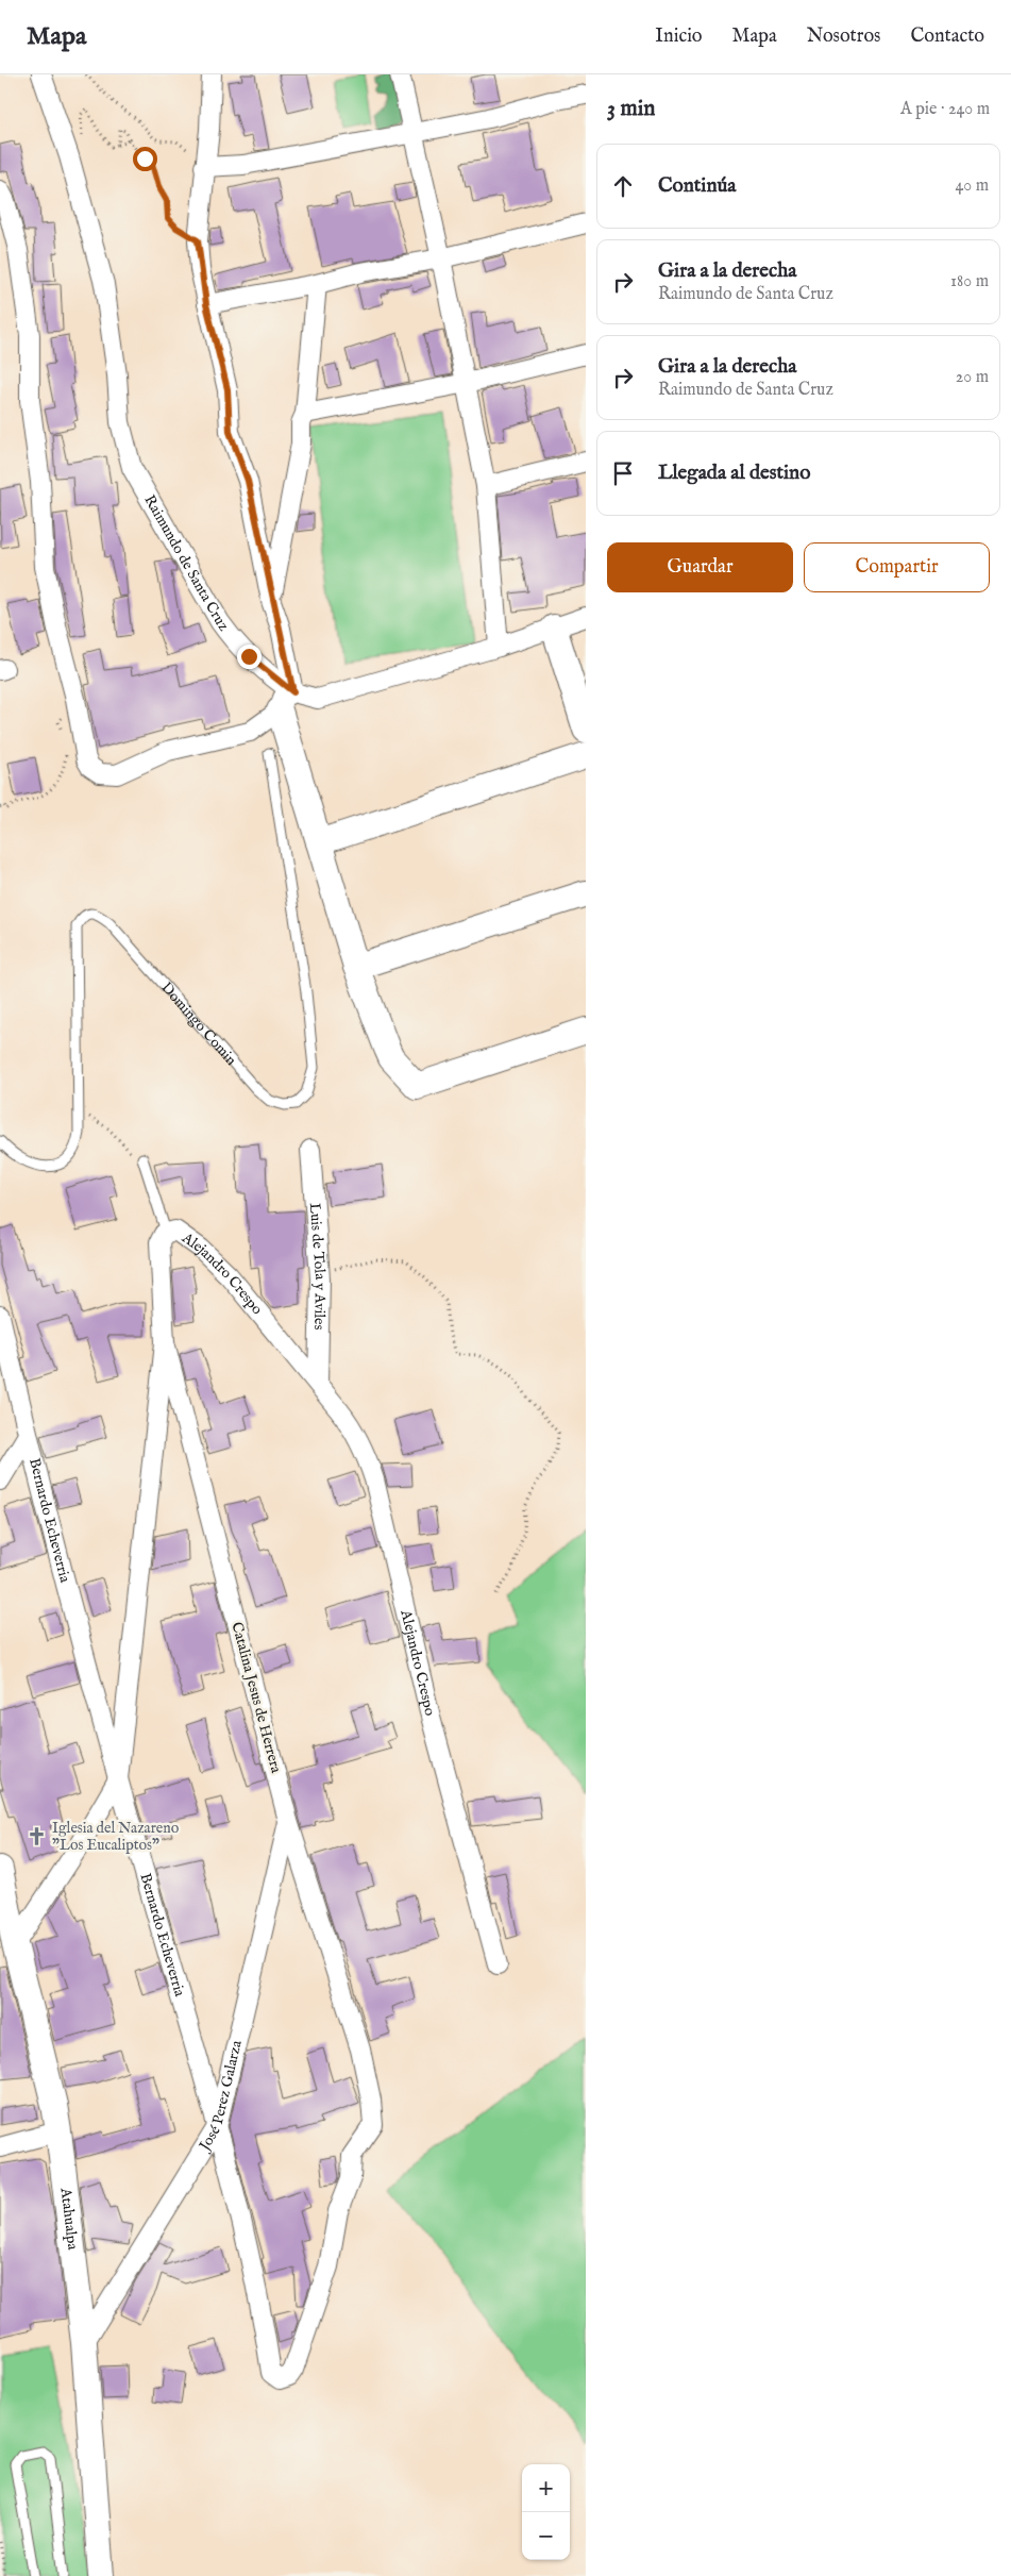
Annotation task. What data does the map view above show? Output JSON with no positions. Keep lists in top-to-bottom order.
{
  "streets": {
    "street": [
      "Raimundo de Santa Cruz",
      "Luis de Tola y Aviles",
      "Alejandro Crespo",
      "Bernardo Echeverria",
      "Catalina Jesus de Herrera",
      "José Perez Galarza",
      "Atahualpa"
    ],
    "lane": ["Domingo Comin"]
  },
  "crossings": [
    ["Luis de Tola y Aviles", "Alejandro Crespo"],
    ["Alejandro Crespo", "Bernardo Echeverria"],
    ["Alejandro Crespo", "Catalina Jesus de Herrera"],
    ["Alejandro Crespo", "Atahualpa"],
    ["Bernardo Echeverria", "Catalina Jesus de Herrera"],
    ["Bernardo Echeverria", "José Perez Galarza"],
    ["Catalina Jesus de Herrera", "José Perez Galarza"],
    ["José Perez Galarza", "Atahualpa"]
  ],
  "places": {
    "church": ["Iglesia del Nazareno \"Los Eucaliptos\""]
  },
  "page": {
    "header": "Mapa",
    "nav": [
      "Inicio",
      "Mapa",
      "Nosotros",
      "Contacto"
    ],
    "heading": ["3 min", "A pie · 240 m"],
    "list": [
      ["Continúa", "40 m"],
      ["Gira a la derecha", "Raimundo de Santa Cruz", "180 m"],
      ["Gira a la derecha", "Raimundo de Santa Cruz", "20 m"],
      "Llegada al destino"
    ],
    "buttons": ["Guardar", "Compartir"],
    "map_buttons": ["+", "−"]
  }
}
